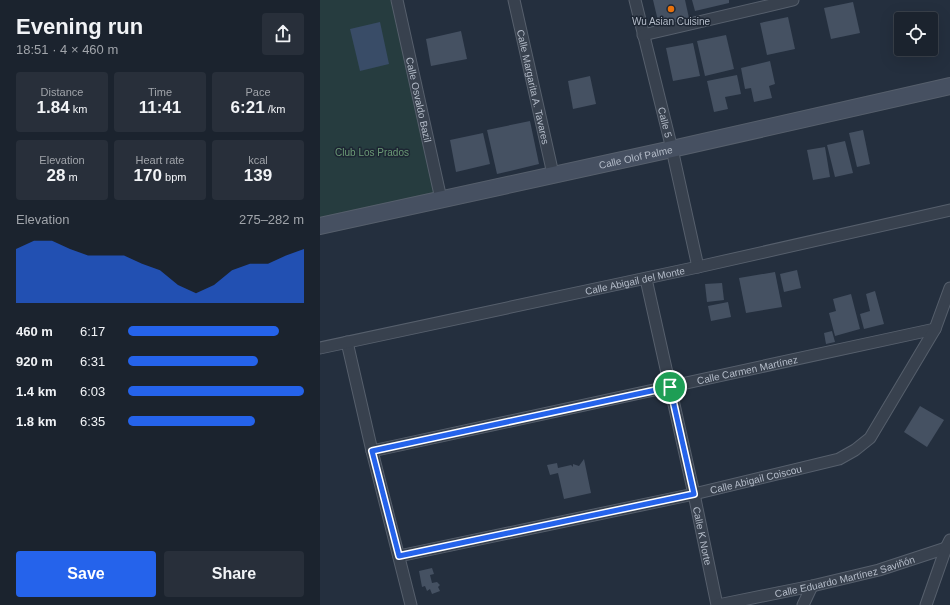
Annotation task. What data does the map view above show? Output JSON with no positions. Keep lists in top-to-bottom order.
{
  "streets": {
    "street": [
      "Calle Margarita A. Tavares",
      "Calle Osvaldo Bazil",
      "Calle 5",
      "Calle Olof Palme",
      "Calle Abigail del Monte",
      "Calle Carmen Martínez",
      "Calle Abigail Coiscou",
      "Calle K Norte",
      "Calle Eduardo Martínez Saviñón"
    ]
  },
  "crossings": [
    ["Calle Margarita A. Tavares", "Calle Olof Palme"],
    ["Calle Osvaldo Bazil", "Calle Olof Palme"],
    ["Calle 5", "Calle Olof Palme"],
    ["Calle 5", "Calle Abigail del Monte"],
    ["Calle Abigail del Monte", "Calle K Norte"],
    ["Calle Carmen Martínez", "Calle Abigail Coiscou"],
    ["Calle Carmen Martínez", "Calle K Norte"],
    ["Calle Abigail Coiscou", "Calle K Norte"],
    ["Calle K Norte", "Calle Eduardo Martínez Saviñón"]
  ],
  "parks": ["Club Los Prados"],
  "places": ["Wu Asian Cuisine"],
  "page": {
    "heading": ["Evening run", "18:51 · 4 × 460 m"],
    "stats": [
      ["Distance", "1.84 km"],
      ["Time", "11:41"],
      ["Pace", "6:21 /km"],
      ["Elevation", "28 m"],
      ["Heart rate", "170 bpm"],
      ["kcal", "139"]
    ],
    "chart": ["Elevation", "275–282 m"],
    "list": [
      {
        "name": "460 m",
        "note": "6:17"
      },
      {
        "name": "920 m",
        "note": "6:31"
      },
      {
        "name": "1.4 km",
        "note": "6:03"
      },
      {
        "name": "1.8 km",
        "note": "6:35"
      }
    ],
    "buttons": ["Save", "Share"]
  }
}
